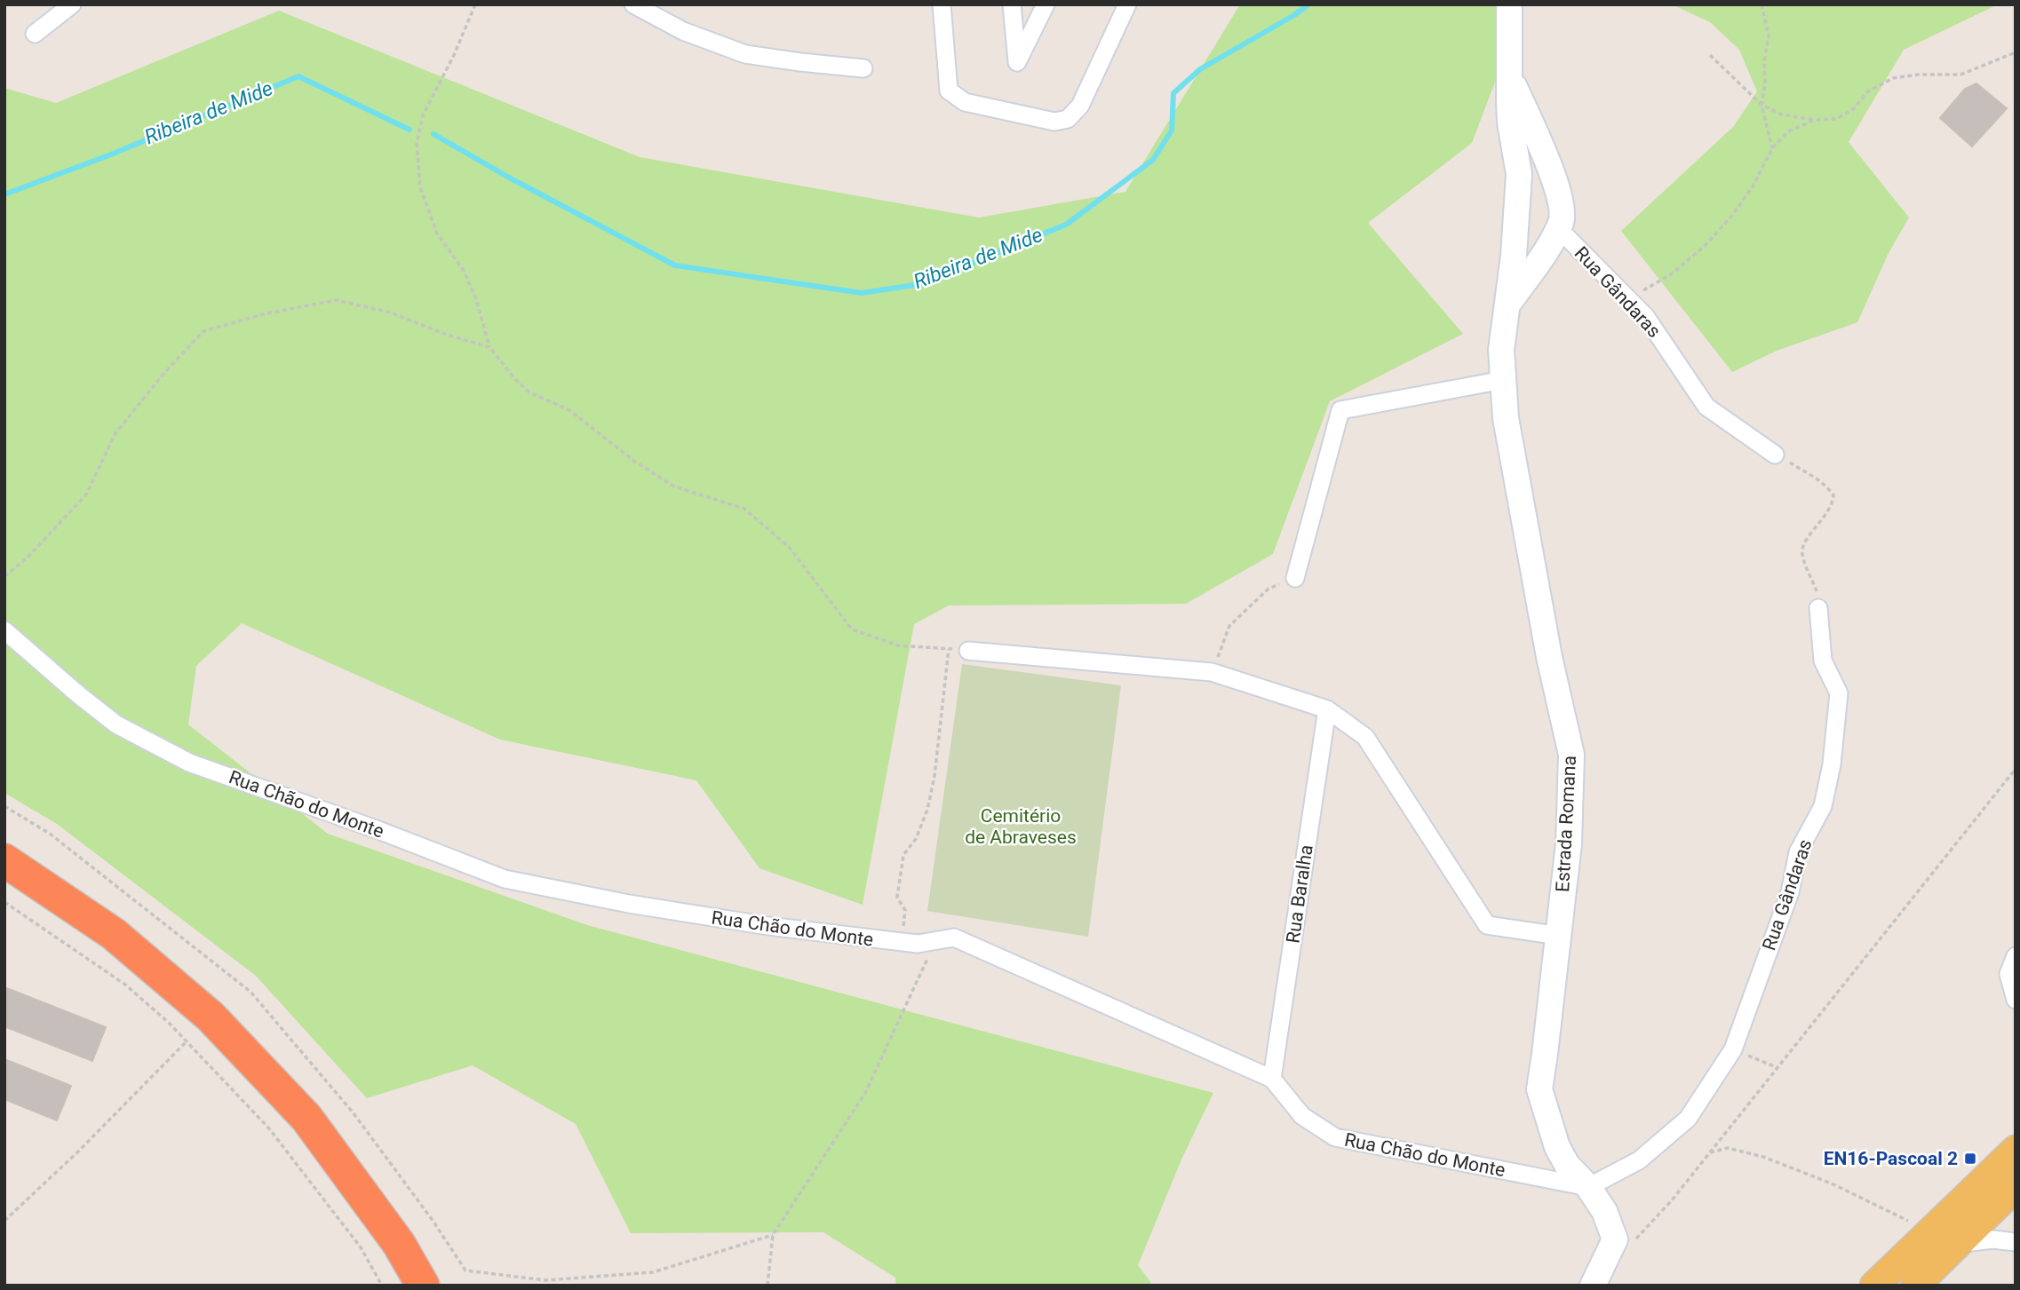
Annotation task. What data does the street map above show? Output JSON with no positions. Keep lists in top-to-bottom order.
{
  "streets": {
    "street": [
      "Rua Gândaras",
      "Rua Chão do Monte",
      "Estrada Romana",
      "Rua Baralha"
    ]
  },
  "crossings": [
    ["Rua Gândaras", "Rua Chão do Monte"],
    ["Rua Gândaras", "Estrada Romana"],
    ["Rua Chão do Monte", "Estrada Romana"],
    ["Rua Chão do Monte", "Rua Baralha"]
  ],
  "water": ["Ribeira de Mide"],
  "parks": ["Cemitério de Abraveses"],
  "places": {
    "transit": ["EN16-Pascoal 2"]
  }
}
